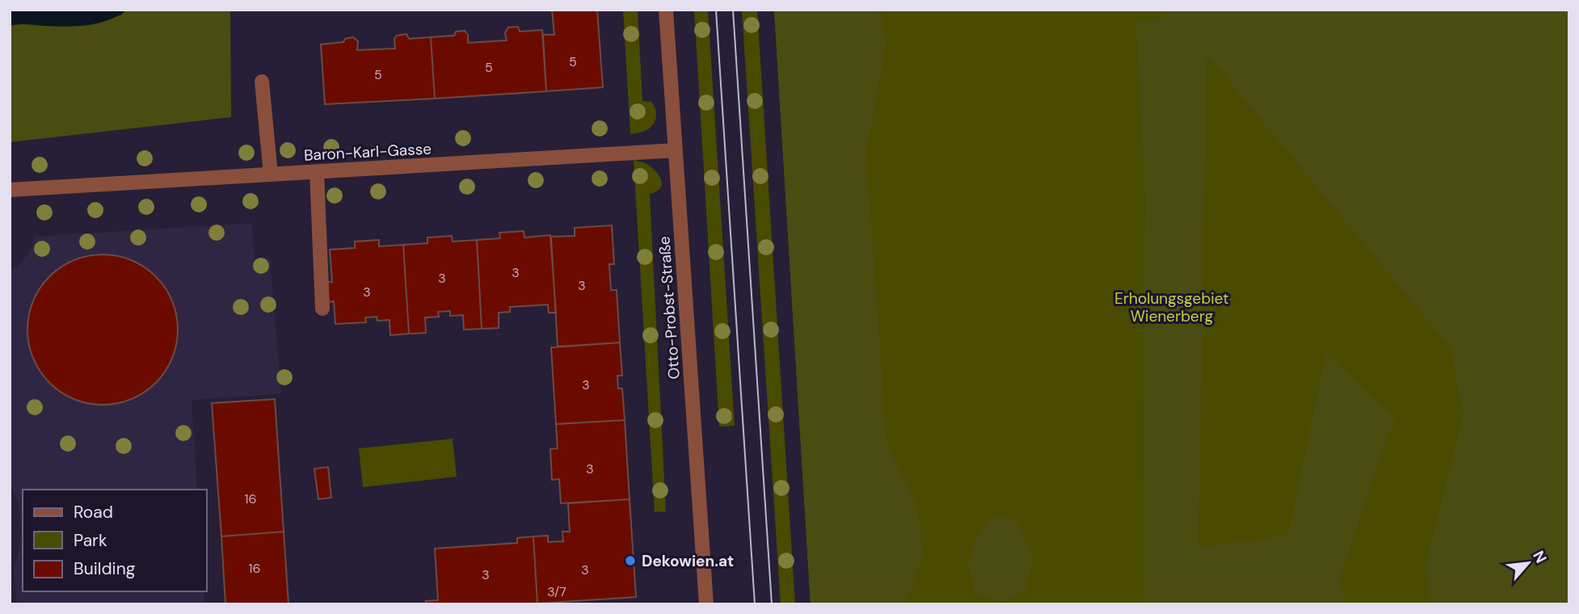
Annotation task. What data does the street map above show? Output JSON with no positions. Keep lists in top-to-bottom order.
{
  "streets": {
    "street": ["Baron-Karl-Gasse", "Otto-Probst-Straße"]
  },
  "crossings": [
    ["Baron-Karl-Gasse", "Otto-Probst-Straße"]
  ],
  "parks": ["Erholungsgebiet Wienerberg"],
  "places": ["Dekowien.at"],
  "house_numbers": [
    "5",
    "5",
    "5",
    "3",
    "3",
    "3",
    "3",
    "3",
    "3",
    "16",
    "16",
    "3",
    "3",
    "3/7"
  ],
  "legend": ["Road", "Park", "Building"],
  "north": "top right"
}
